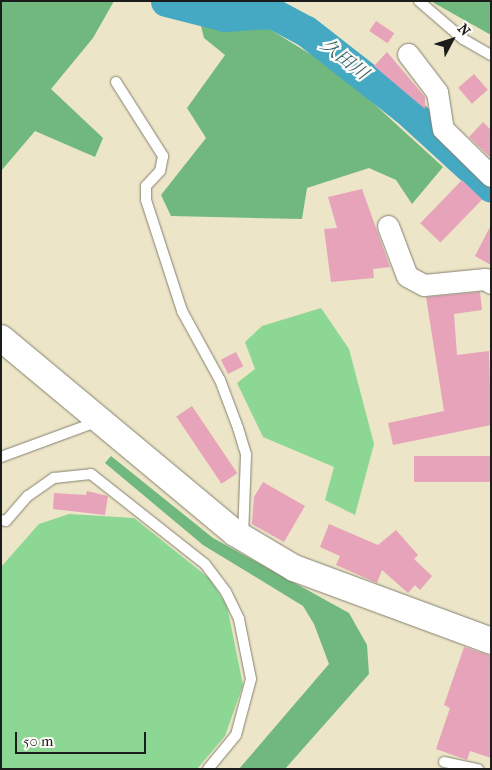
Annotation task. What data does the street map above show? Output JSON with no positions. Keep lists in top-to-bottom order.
{
  "water": ["久田川"],
  "scale_bar": "50 m",
  "north": "top right"
}
